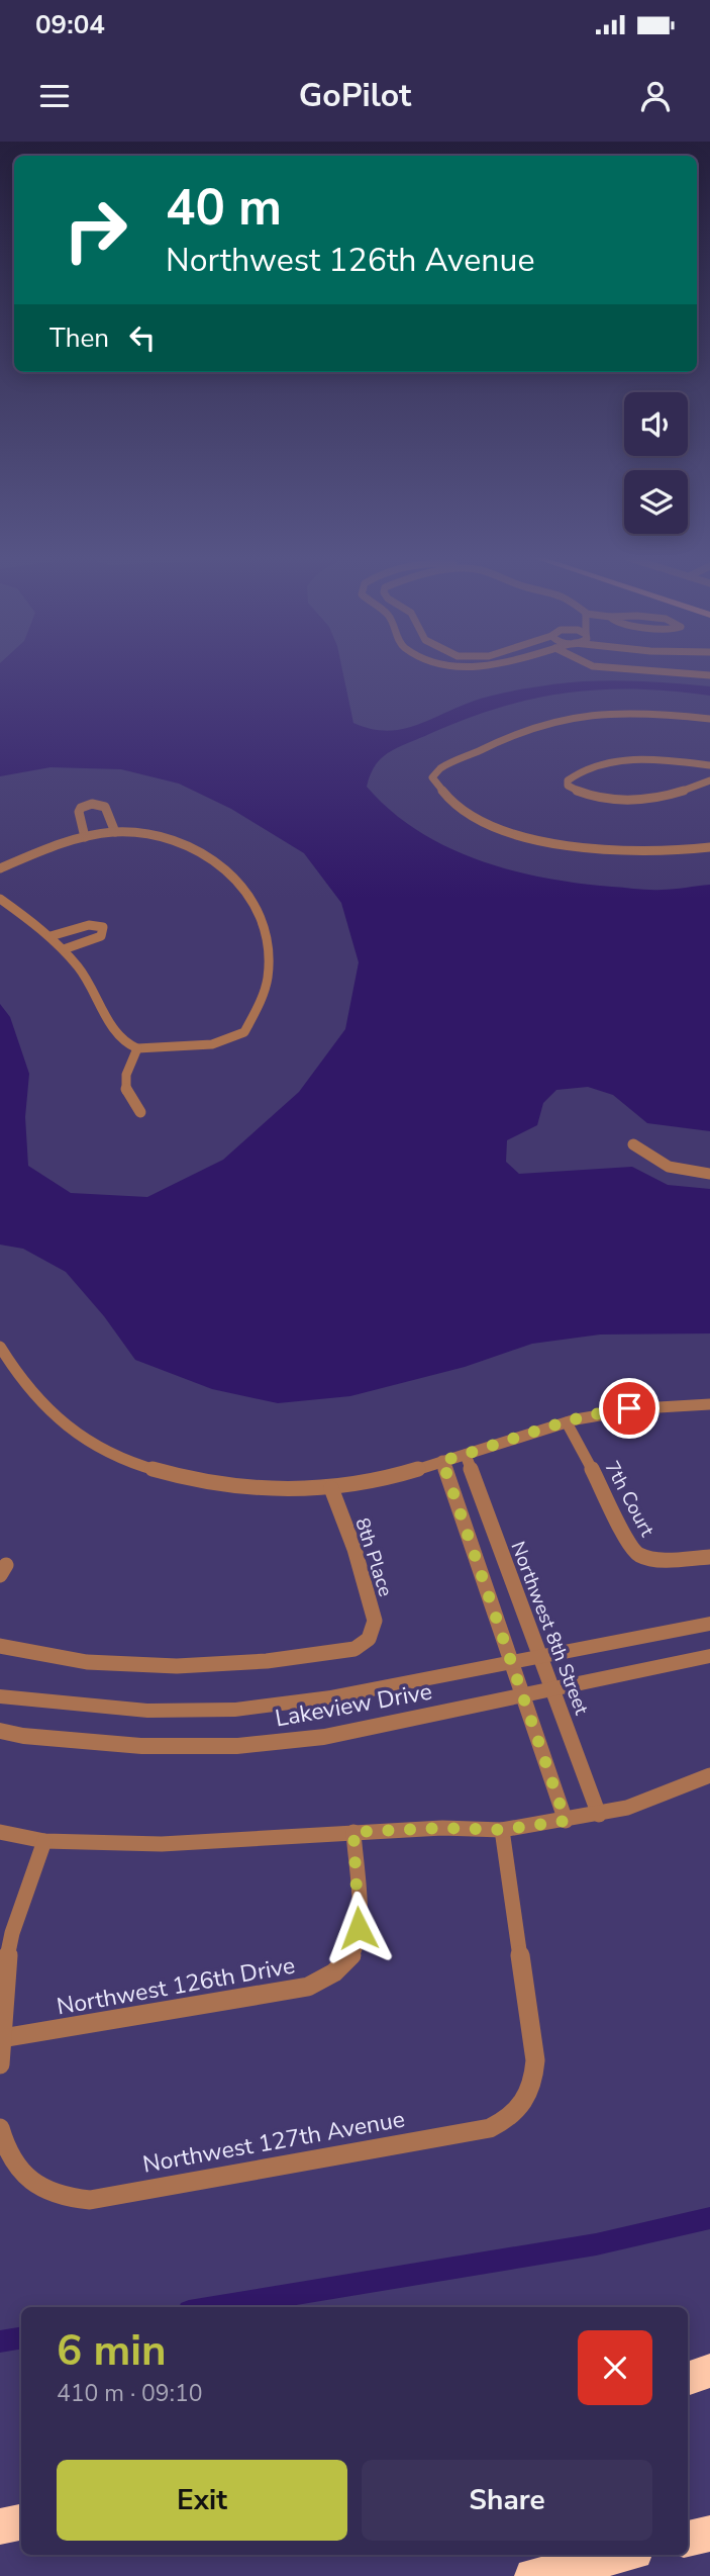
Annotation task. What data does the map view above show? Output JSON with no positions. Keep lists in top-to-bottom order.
{
  "streets": {
    "street": [
      "7th Court",
      "8th Place",
      "Northwest 8th Street",
      "Lakeview Drive",
      "Northwest 126th Drive",
      "Northwest 127th Avenue"
    ]
  },
  "crossings": [
    ["Northwest 8th Street", "Lakeview Drive"]
  ],
  "page": {
    "status": "09:04",
    "header": "GoPilot",
    "turn": ["40 m", "Northwest 126th Avenue"],
    "then": "Then",
    "heading": ["6 min", "410 m · 09:10"],
    "buttons": ["Exit", "Share"]
  }
}
